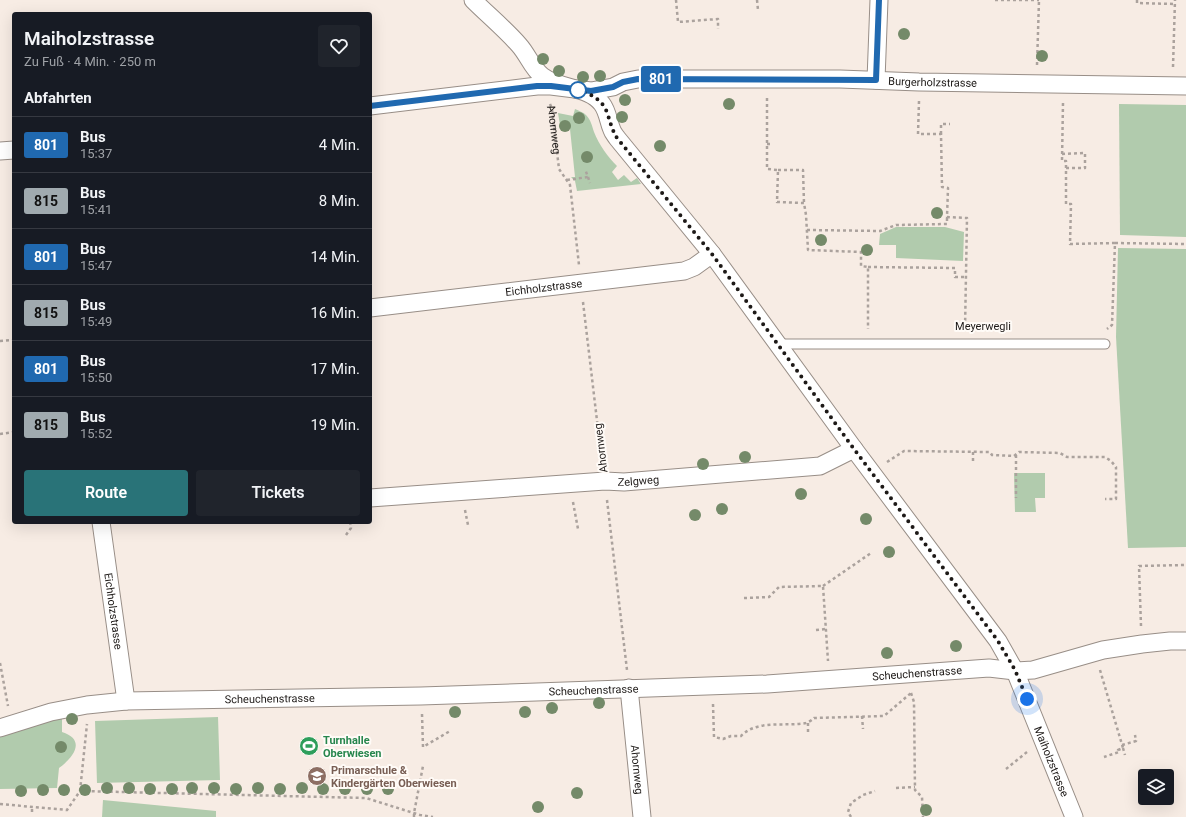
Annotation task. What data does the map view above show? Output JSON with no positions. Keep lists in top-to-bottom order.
{
  "streets": {
    "street": [
      "Burgerholzstrasse",
      "Ahornweg",
      "Eichholzstrasse",
      "Zelgweg",
      "Scheuchenstrasse",
      "Maiholzstrasse"
    ]
  },
  "crossings": [
    ["Burgerholzstrasse", "Ahornweg"],
    ["Burgerholzstrasse", "Maiholzstrasse"],
    ["Ahornweg", "Eichholzstrasse"],
    ["Ahornweg", "Zelgweg"],
    ["Ahornweg", "Scheuchenstrasse"],
    ["Eichholzstrasse", "Scheuchenstrasse"],
    ["Eichholzstrasse", "Maiholzstrasse"],
    ["Zelgweg", "Maiholzstrasse"],
    ["Scheuchenstrasse", "Maiholzstrasse"]
  ],
  "places": {
    "sports": ["Turnhalle Oberwiesen"],
    "school or university": ["Primarschule & Kindergärten Oberwiesen"]
  },
  "lines": ["bus line 801"],
  "page": {
    "on_map": "801",
    "heading": [
      ["Maiholzstrasse", "Zu Fuß · 4 Min. · 250 m"],
      "Abfahrten"
    ],
    "list": [
      {
        "mark": "801",
        "name": "Bus",
        "note": "15:37",
        "value": "4 Min."
      },
      {
        "mark": "815",
        "name": "Bus",
        "note": "15:41",
        "value": "8 Min."
      },
      {
        "mark": "801",
        "name": "Bus",
        "note": "15:47",
        "value": "14 Min."
      },
      {
        "mark": "815",
        "name": "Bus",
        "note": "15:49",
        "value": "16 Min."
      },
      {
        "mark": "801",
        "name": "Bus",
        "note": "15:50",
        "value": "17 Min."
      },
      {
        "mark": "815",
        "name": "Bus",
        "note": "15:52",
        "value": "19 Min."
      }
    ],
    "buttons": ["Route", "Tickets"]
  }
}
